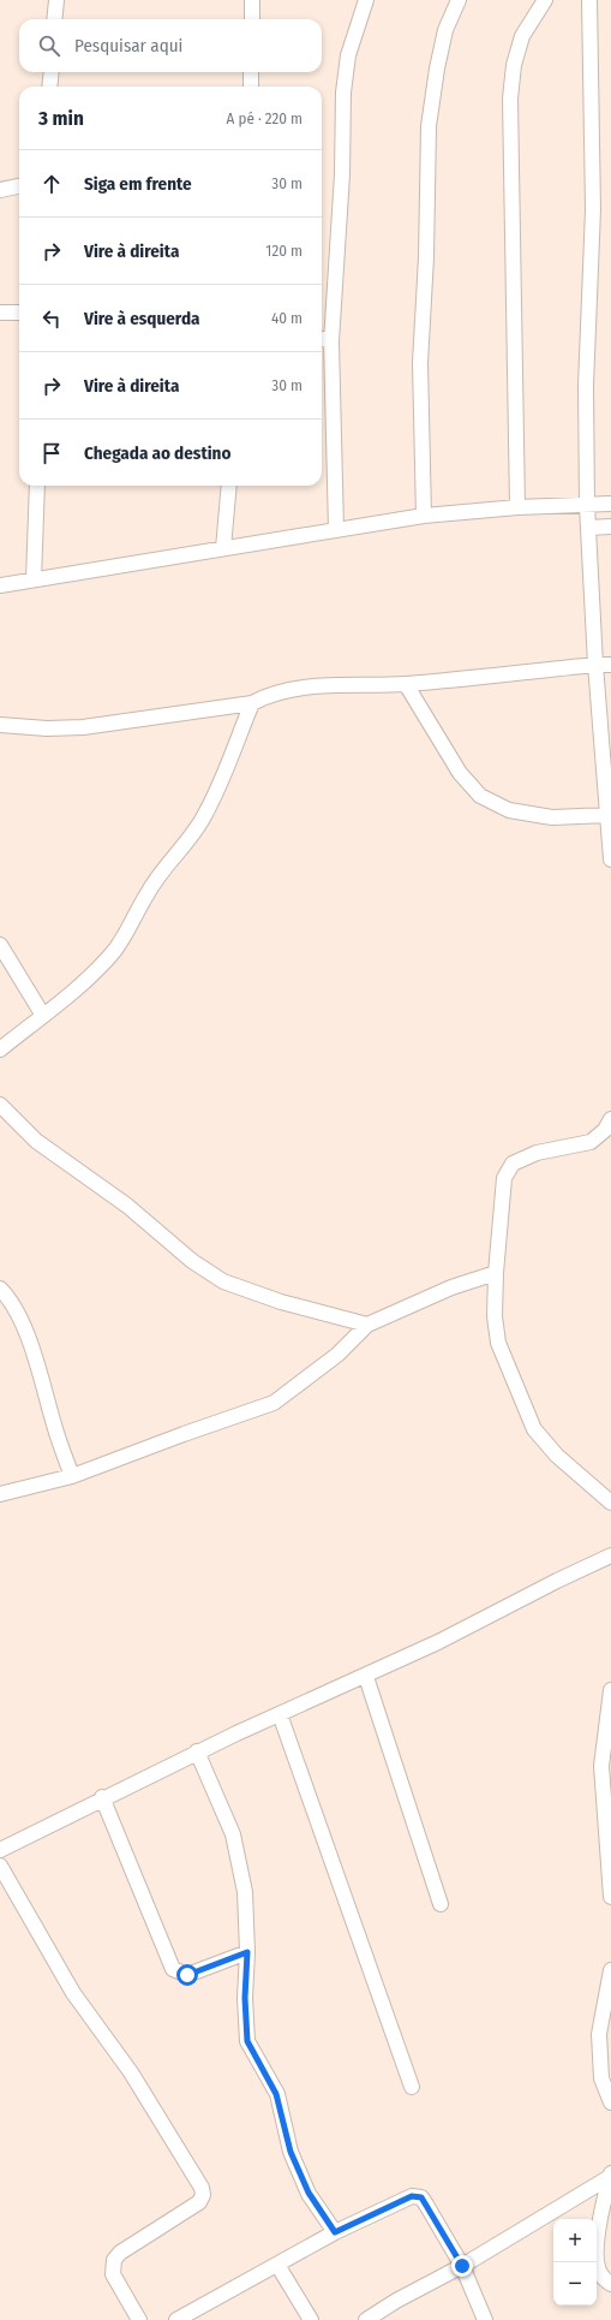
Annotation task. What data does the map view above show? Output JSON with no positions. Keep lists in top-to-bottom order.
{
  "page": {
    "search": "Pesquisar aqui",
    "heading": ["3 min", "A pé · 220 m"],
    "list": [
      ["Siga em frente", "30 m"],
      ["Vire à direita", "120 m"],
      ["Vire à esquerda", "40 m"],
      ["Vire à direita", "30 m"],
      "Chegada ao destino"
    ],
    "map_buttons": ["+", "−"]
  }
}
